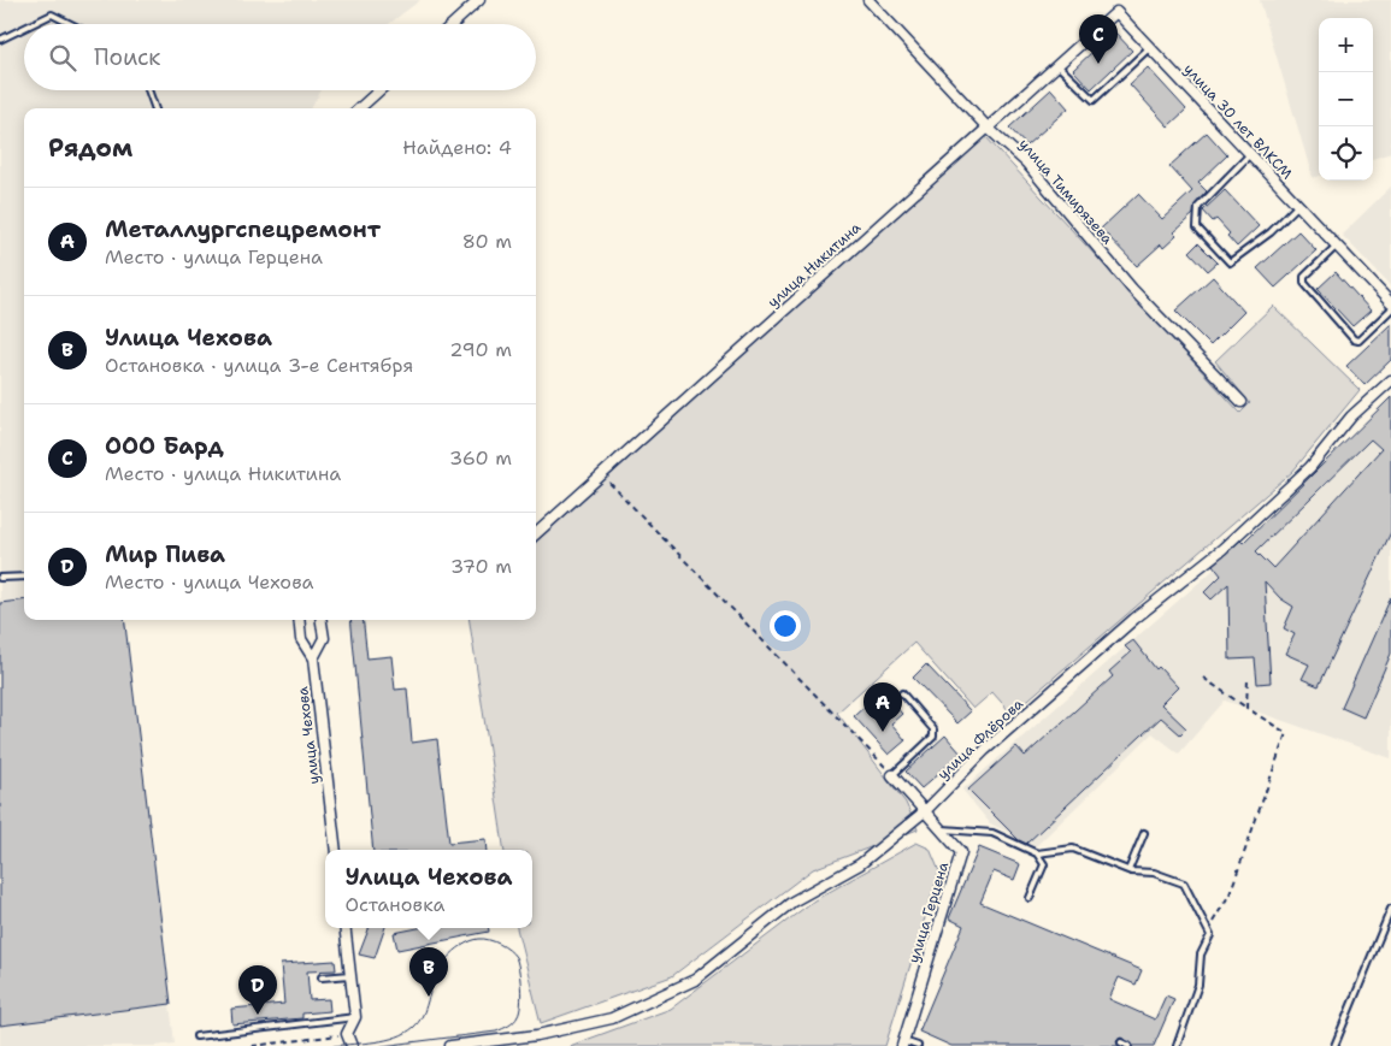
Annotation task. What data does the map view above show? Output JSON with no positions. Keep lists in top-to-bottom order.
{
  "streets": {
    "street": [
      "улица 30 лет ВЛКСМ",
      "улица Тимирязева",
      "улица Никитина",
      "улица Чехова",
      "улица Флёрова",
      "улица Герцена"
    ]
  },
  "crossings": [
    ["улица 30 лет ВЛКСМ", "улица Никитина"],
    ["улица Тимирязева", "улица Никитина"],
    ["улица Флёрова", "улица Герцена"]
  ],
  "page": {
    "pins": [
      "C",
      "A",
      "B",
      "D"
    ],
    "map_buttons": ["+", "−"],
    "search": "Поиск",
    "heading": ["Рядом", "Найдено: 4"],
    "list": [
      {
        "mark": "A",
        "name": "Металлургспецремонт",
        "note": "Место · улица Герцена",
        "value": "80 m"
      },
      {
        "mark": "B",
        "name": "Улица Чехова",
        "note": "Остановка · улица 3-е Сентября",
        "value": "290 m"
      },
      {
        "mark": "C",
        "name": "ООО Бард",
        "note": "Место · улица Никитина",
        "value": "360 m"
      },
      {
        "mark": "D",
        "name": "Мир Пива",
        "note": "Место · улица Чехова",
        "value": "370 m"
      }
    ],
    "popup": ["Улица Чехова", "Остановка"]
  }
}
